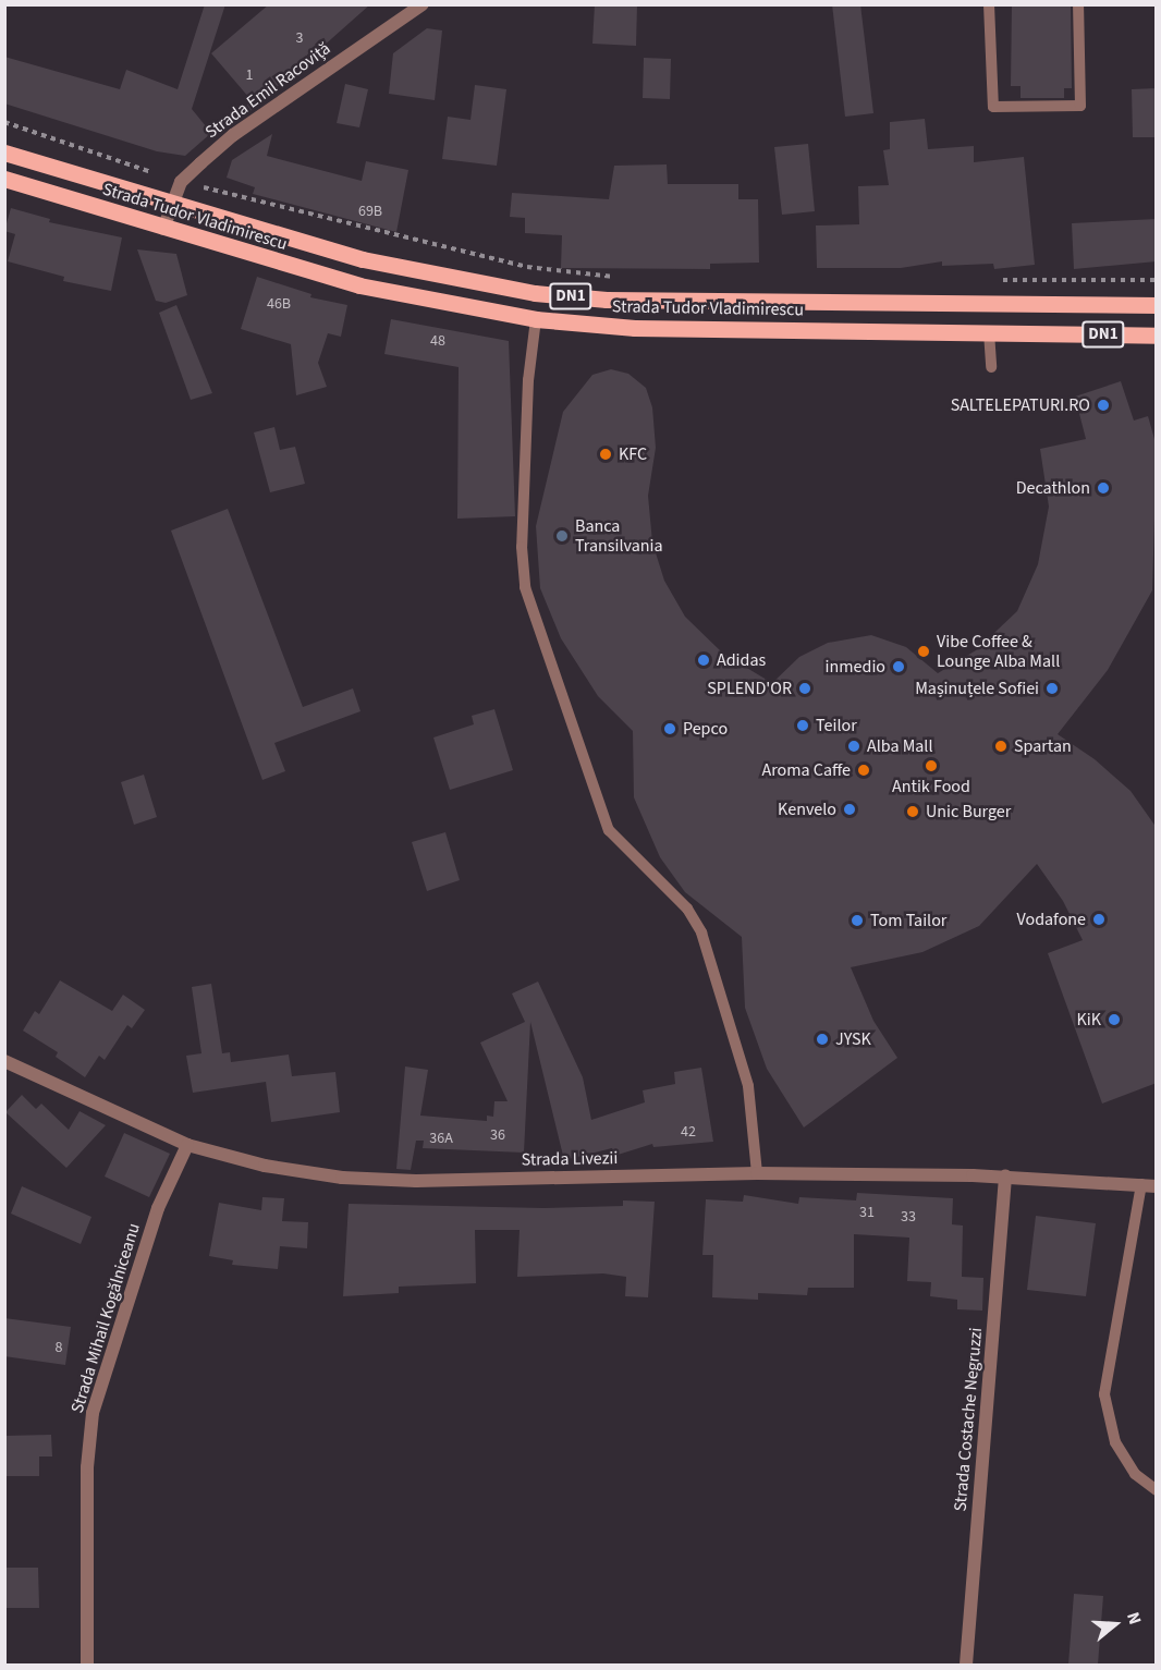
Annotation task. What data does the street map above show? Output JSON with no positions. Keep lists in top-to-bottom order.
{
  "streets": {
    "main road": ["Strada Tudor Vladimirescu", "DN1"],
    "street": [
      "Strada Emil Racoviță",
      "Strada Livezii",
      "Strada Mihail Kogălniceanu",
      "Strada Costache Negruzzi"
    ]
  },
  "crossings": [
    ["Strada Emil Racoviță", "Strada Tudor Vladimirescu"],
    ["Strada Livezii", "Strada Mihail Kogălniceanu"],
    ["Strada Livezii", "Strada Costache Negruzzi"]
  ],
  "places": [
    "SALTELEPATURI.RO",
    "KFC",
    "Decathlon",
    "Banca Transilvania",
    "Vibe Coffee & Lounge Alba Mall",
    "Adidas",
    "inmedio",
    "SPLEND'OR",
    "Mașinuțele Sofiei",
    "Teilor",
    "Pepco",
    "Alba Mall",
    "Spartan",
    "Antik Food",
    "Aroma Caffe",
    "Kenvelo",
    "Unic Burger",
    "Vodafone",
    "Tom Tailor",
    "KiK",
    "JYSK"
  ],
  "house_numbers": [
    "3",
    "1",
    "69B",
    "46B",
    "48",
    "42",
    "36",
    "36A",
    "31",
    "33",
    "8"
  ],
  "north": "right"
}
